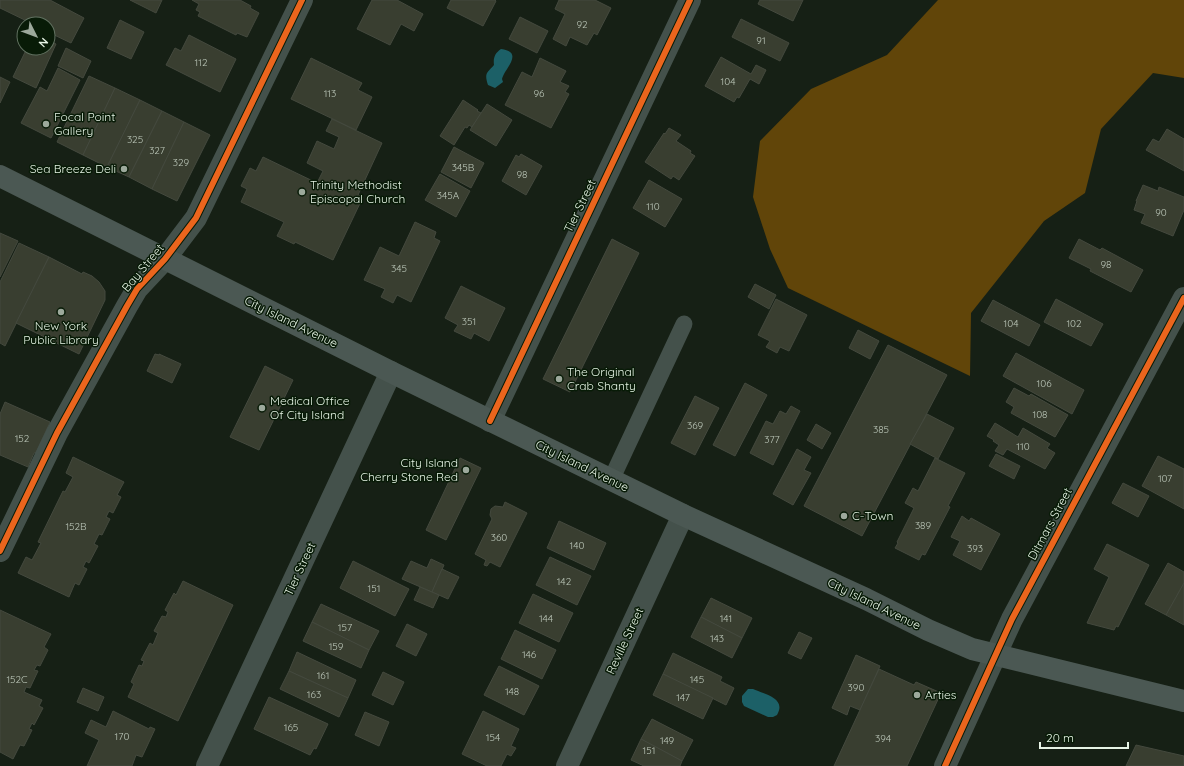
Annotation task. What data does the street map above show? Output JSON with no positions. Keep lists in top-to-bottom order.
{
  "streets": {
    "main road": ["City Island Avenue"],
    "street": [
      "Tier Street",
      "Bay Street",
      "Ditmars Street",
      "Reville Street"
    ]
  },
  "crossings": [
    ["Tier Street", "City Island Avenue"],
    ["Bay Street", "City Island Avenue"],
    ["City Island Avenue", "Ditmars Street"],
    ["City Island Avenue", "Reville Street"]
  ],
  "places": [
    "Focal Point Gallery",
    "Sea Breeze Deli",
    "Trinity Methodist Episcopal Church",
    "New York Public Library",
    "The Original Crab Shanty",
    "Medical Office Of City Island",
    "City Island Cherry Stone Red",
    "C-Town",
    "Arties"
  ],
  "house_numbers": [
    "92",
    "91",
    "112",
    "104",
    "113",
    "96",
    "325",
    "327",
    "329",
    "345B",
    "98",
    "345A",
    "110",
    "90",
    "98",
    "345",
    "351",
    "104",
    "102",
    "106",
    "108",
    "369",
    "385",
    "152",
    "377",
    "110",
    "107",
    "389",
    "152B",
    "360",
    "140",
    "393",
    "142",
    "151",
    "144",
    "141",
    "157",
    "143",
    "159",
    "146",
    "161",
    "152C",
    "145",
    "390",
    "148",
    "163",
    "147",
    "165",
    "170",
    "154",
    "394",
    "149",
    "151"
  ],
  "scale_bar": "20 m",
  "north": "bottom right"
}
